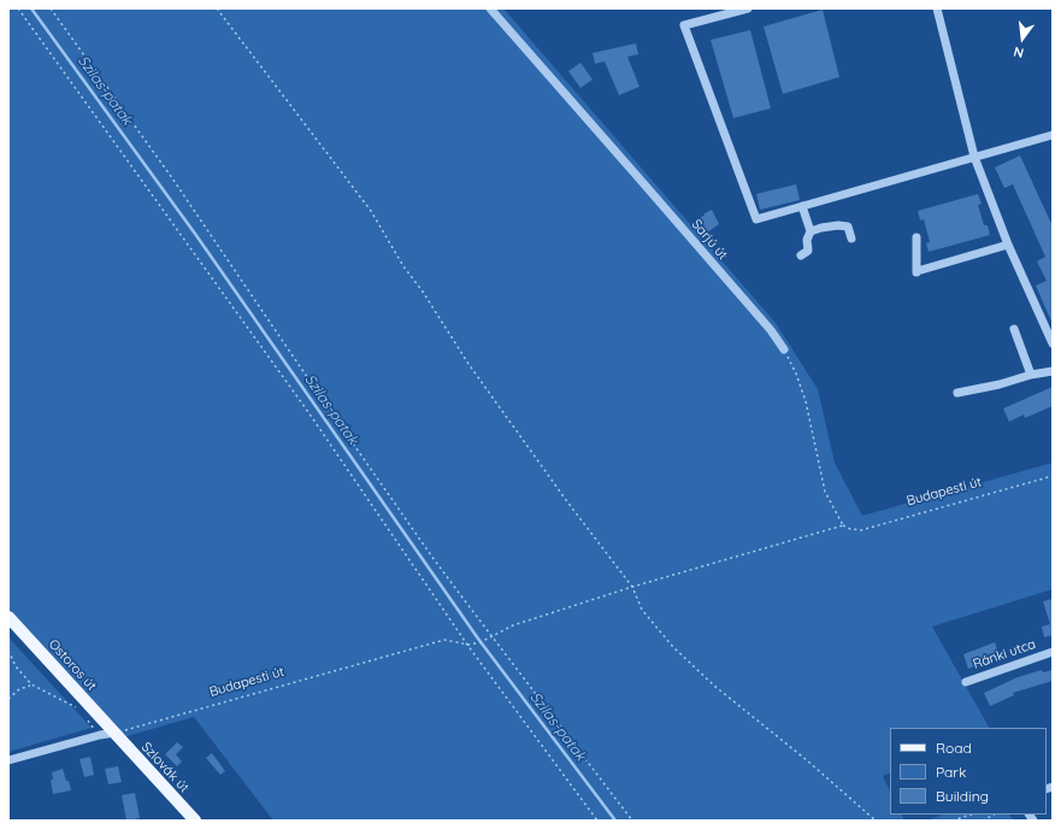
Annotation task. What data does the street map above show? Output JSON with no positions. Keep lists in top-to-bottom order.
{
  "streets": {
    "main road": ["Ostoros út", "Szlovák út"],
    "street": ["Sarjú út", "Ránki utca"],
    "path": ["Budapesti út"]
  },
  "crossings": [
    ["Budapesti út", "Ostoros út"],
    ["Budapesti út", "Szlovák út"],
    ["Ostoros út", "Szlovák út"]
  ],
  "water": ["Szilas-patak"],
  "legend": ["Road", "Park", "Building"],
  "north": "bottom"
}
